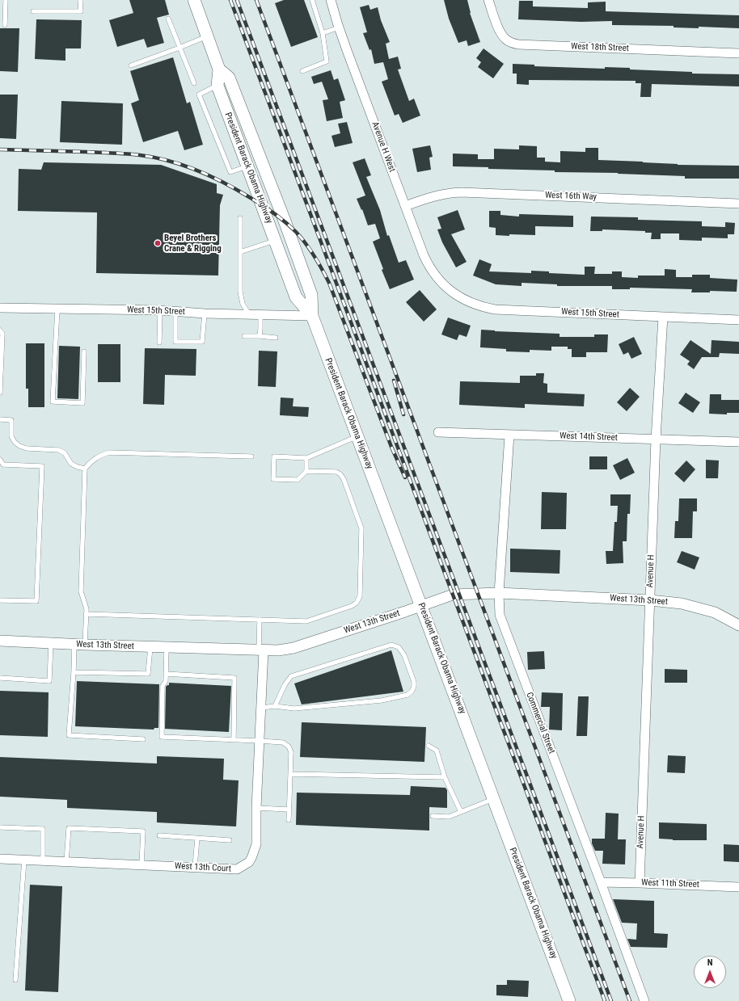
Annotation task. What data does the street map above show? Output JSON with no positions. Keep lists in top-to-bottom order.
{
  "streets": {
    "main road": ["President Barack Obama Highway"],
    "street": [
      "West 18th Street",
      "Avenue H West",
      "West 16th Way",
      "West 15th Street",
      "West 14th Street",
      "Avenue H",
      "West 13th Street",
      "Commercial Street",
      "West 13th Court",
      "West 11th Street"
    ]
  },
  "crossings": [
    ["Avenue H West", "West 16th Way"],
    ["Avenue H West", "West 15th Street"],
    ["President Barack Obama Highway", "West 15th Street"],
    ["President Barack Obama Highway", "West 13th Street"],
    ["West 15th Street", "Avenue H"],
    ["West 14th Street", "Avenue H"],
    ["West 14th Street", "Commercial Street"],
    ["Avenue H", "West 13th Street"],
    ["Avenue H", "West 11th Street"],
    ["West 13th Street", "Commercial Street"],
    ["West 13th Street", "West 13th Court"],
    ["Commercial Street", "West 11th Street"]
  ],
  "places": ["Beyel Brothers Crane & Rigging"],
  "north": "top"
}
